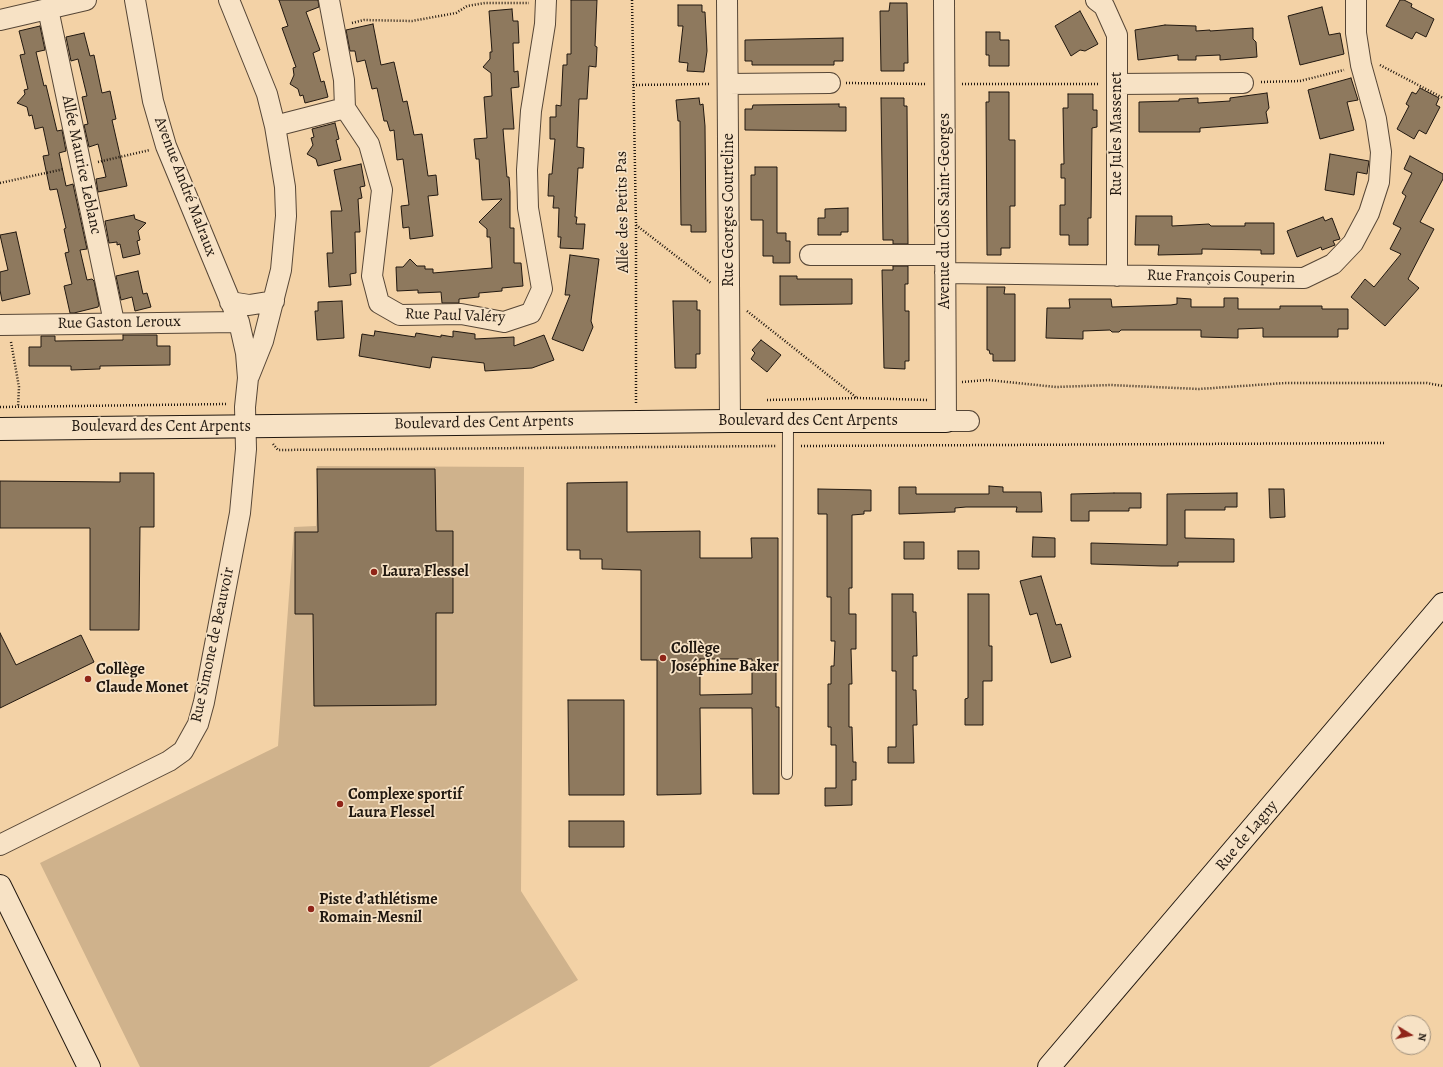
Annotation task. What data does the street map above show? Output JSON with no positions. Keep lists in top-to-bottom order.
{
  "streets": {
    "street": [
      "Rue Jules Massenet",
      "Allée Maurice Leblanc",
      "Avenue André Malraux",
      "Rue Georges Courteline",
      "Avenue du Clos Saint-Georges",
      "Rue François Couperin",
      "Rue Paul Valéry",
      "Rue Gaston Leroux",
      "Boulevard des Cent Arpents",
      "Rue Simone de Beauvoir",
      "Rue de Lagny"
    ],
    "path": ["Allée des Petits Pas"]
  },
  "crossings": [
    ["Rue Jules Massenet", "Rue François Couperin"],
    ["Allée Maurice Leblanc", "Rue Gaston Leroux"],
    ["Avenue André Malraux", "Rue Gaston Leroux"],
    ["Avenue André Malraux", "Boulevard des Cent Arpents"],
    ["Avenue André Malraux", "Rue Simone de Beauvoir"],
    ["Rue Georges Courteline", "Boulevard des Cent Arpents"],
    ["Avenue du Clos Saint-Georges", "Rue François Couperin"],
    ["Avenue du Clos Saint-Georges", "Boulevard des Cent Arpents"],
    ["Allée des Petits Pas", "Boulevard des Cent Arpents"],
    ["Boulevard des Cent Arpents", "Rue Simone de Beauvoir"]
  ],
  "places": [
    "Laura Flessel",
    "Collège Joséphine Baker",
    "Collège Claude Monet",
    "Complexe sportif Laura Flessel",
    "Piste d’athlétisme Romain-Mesnil"
  ],
  "north": "right"
}
